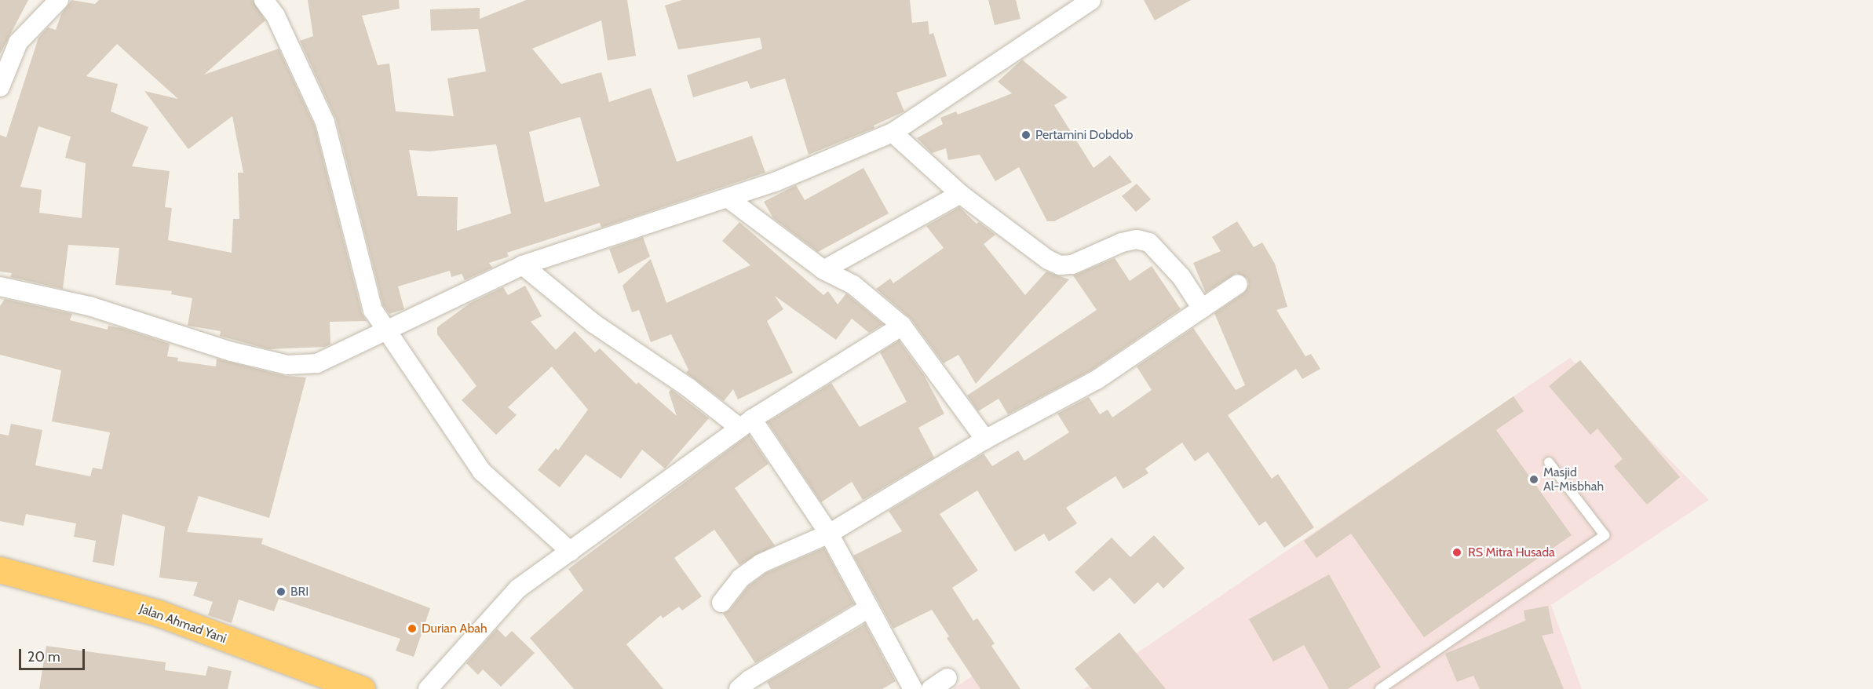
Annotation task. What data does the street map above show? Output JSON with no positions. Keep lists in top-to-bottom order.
{
  "streets": {
    "highway": ["Jalan Ahmad Yani"]
  },
  "places": [
    "Pertamini Dobdob",
    "Masjid Al-Misbhah",
    "RS Mitra Husada",
    "BRI",
    "Durian Abah"
  ],
  "scale_bar": "20 m"
}
